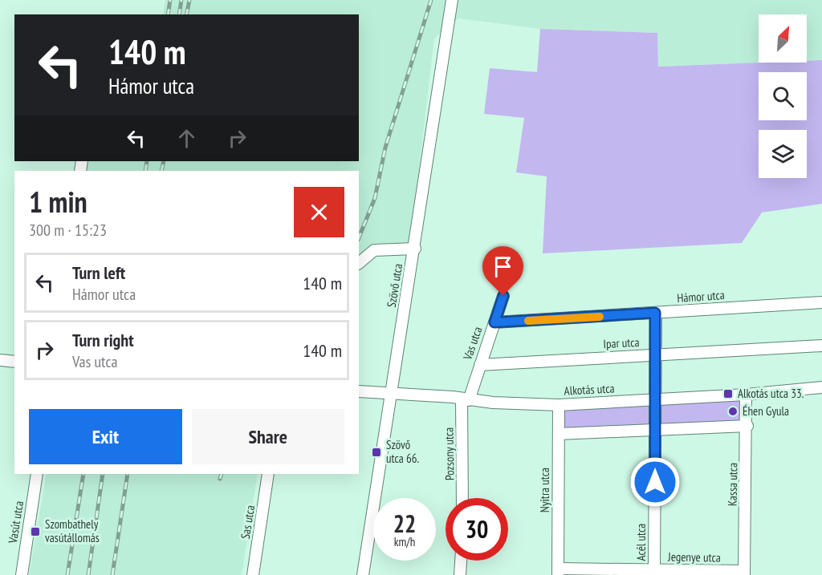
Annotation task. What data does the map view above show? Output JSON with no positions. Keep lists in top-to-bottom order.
{
  "streets": {
    "street": [
      "Szövő utca",
      "Hámor utca",
      "Vas utca",
      "Ipar utca",
      "Alkotás utca",
      "Pozsony utca",
      "Kassa utca",
      "Nyitra utca",
      "Vasút utca",
      "Sas utca",
      "Acél utca",
      "Jegenye utca"
    ]
  },
  "crossings": [
    ["Szövő utca", "Alkotás utca"],
    ["Hámor utca", "Vas utca"],
    ["Hámor utca", "Acél utca"],
    ["Vas utca", "Ipar utca"],
    ["Vas utca", "Alkotás utca"],
    ["Vas utca", "Pozsony utca"],
    ["Ipar utca", "Acél utca"],
    ["Alkotás utca", "Pozsony utca"],
    ["Alkotás utca", "Kassa utca"],
    ["Alkotás utca", "Nyitra utca"],
    ["Alkotás utca", "Acél utca"],
    ["Kassa utca", "Jegenye utca"],
    ["Nyitra utca", "Jegenye utca"],
    ["Acél utca", "Jegenye utca"]
  ],
  "places": {
    "transit": ["Alkotás utca 33.", "Szövő utca 66.", "Szombathely vasútállomás"],
    "other": ["Éhen Gyula"]
  },
  "north": "top right",
  "page": {
    "turn": ["140 m", "Hámor utca"],
    "heading": ["1 min", "300 m · 15:23"],
    "list": [
      {
        "name": "Turn left",
        "note": "Hámor utca",
        "value": "140 m"
      },
      {
        "name": "Turn right",
        "note": "Vas utca",
        "value": "140 m"
      }
    ],
    "buttons": ["Exit", "Share"],
    "speed": "22 km/h",
    "limit": "30"
  }
}
